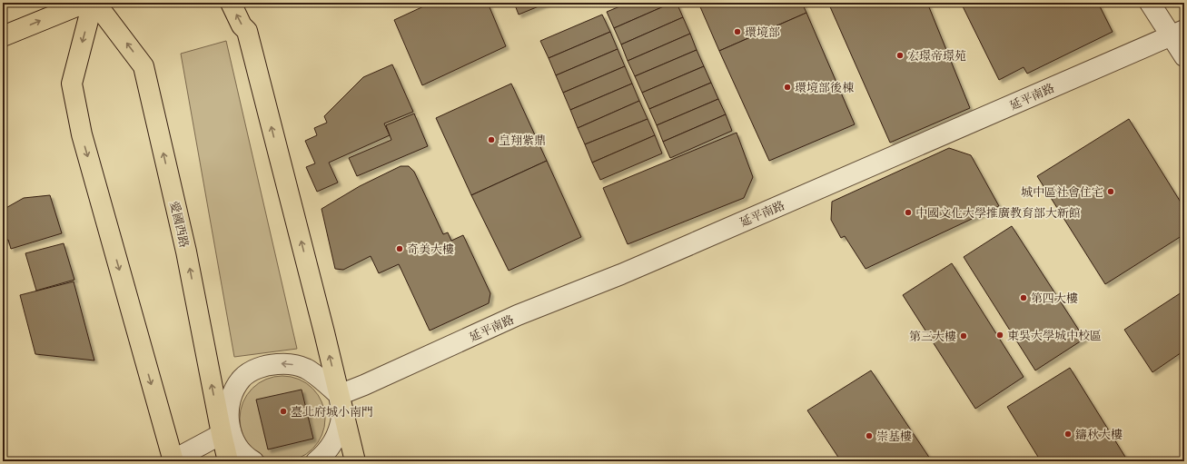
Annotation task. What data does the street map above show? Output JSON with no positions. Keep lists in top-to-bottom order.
{
  "streets": {
    "main road": ["愛國西路"],
    "street": ["延平南路"]
  },
  "places": [
    "環境部",
    "宏璟帝璟苑",
    "環境部後棟",
    "皇翔紫鼎",
    "城中區社會住宅",
    "中國文化大學推廣教育部大新館",
    "奇美大樓",
    "第四大樓",
    "東吳大學城中校區",
    "第三大樓",
    "臺北府城小南門",
    "鑄秋大樓",
    "崇基樓"
  ]
}
